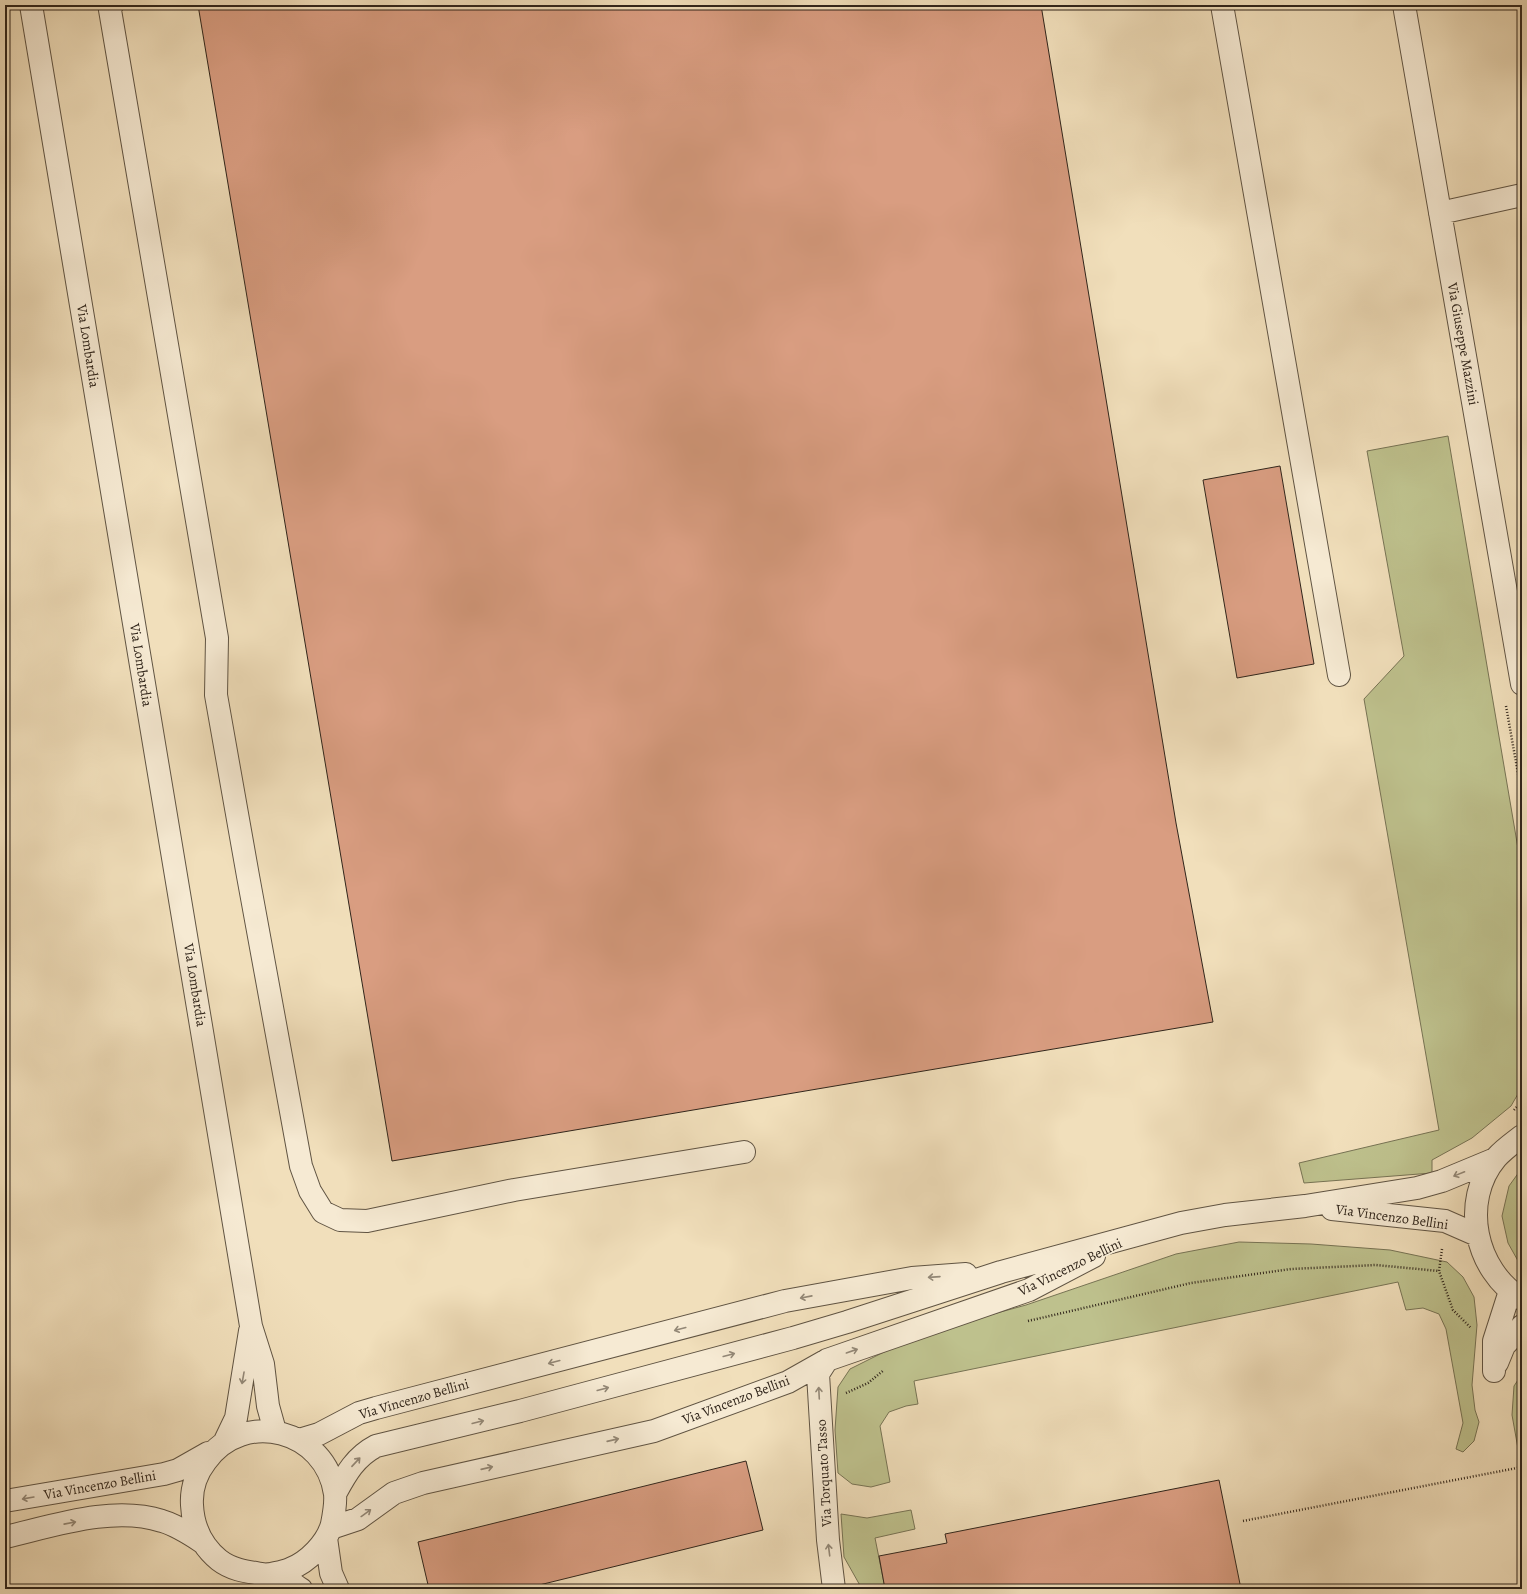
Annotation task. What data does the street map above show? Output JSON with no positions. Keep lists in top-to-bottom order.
{
  "streets": {
    "street": [
      "Via Giuseppe Mazzini",
      "Via Lombardia",
      "Via Vincenzo Bellini",
      "Via Torquato Tasso"
    ]
  },
  "crossings": [
    ["Via Vincenzo Bellini", "Via Torquato Tasso"]
  ],
  "one_way": ["Via Torquato Tasso"]
}
